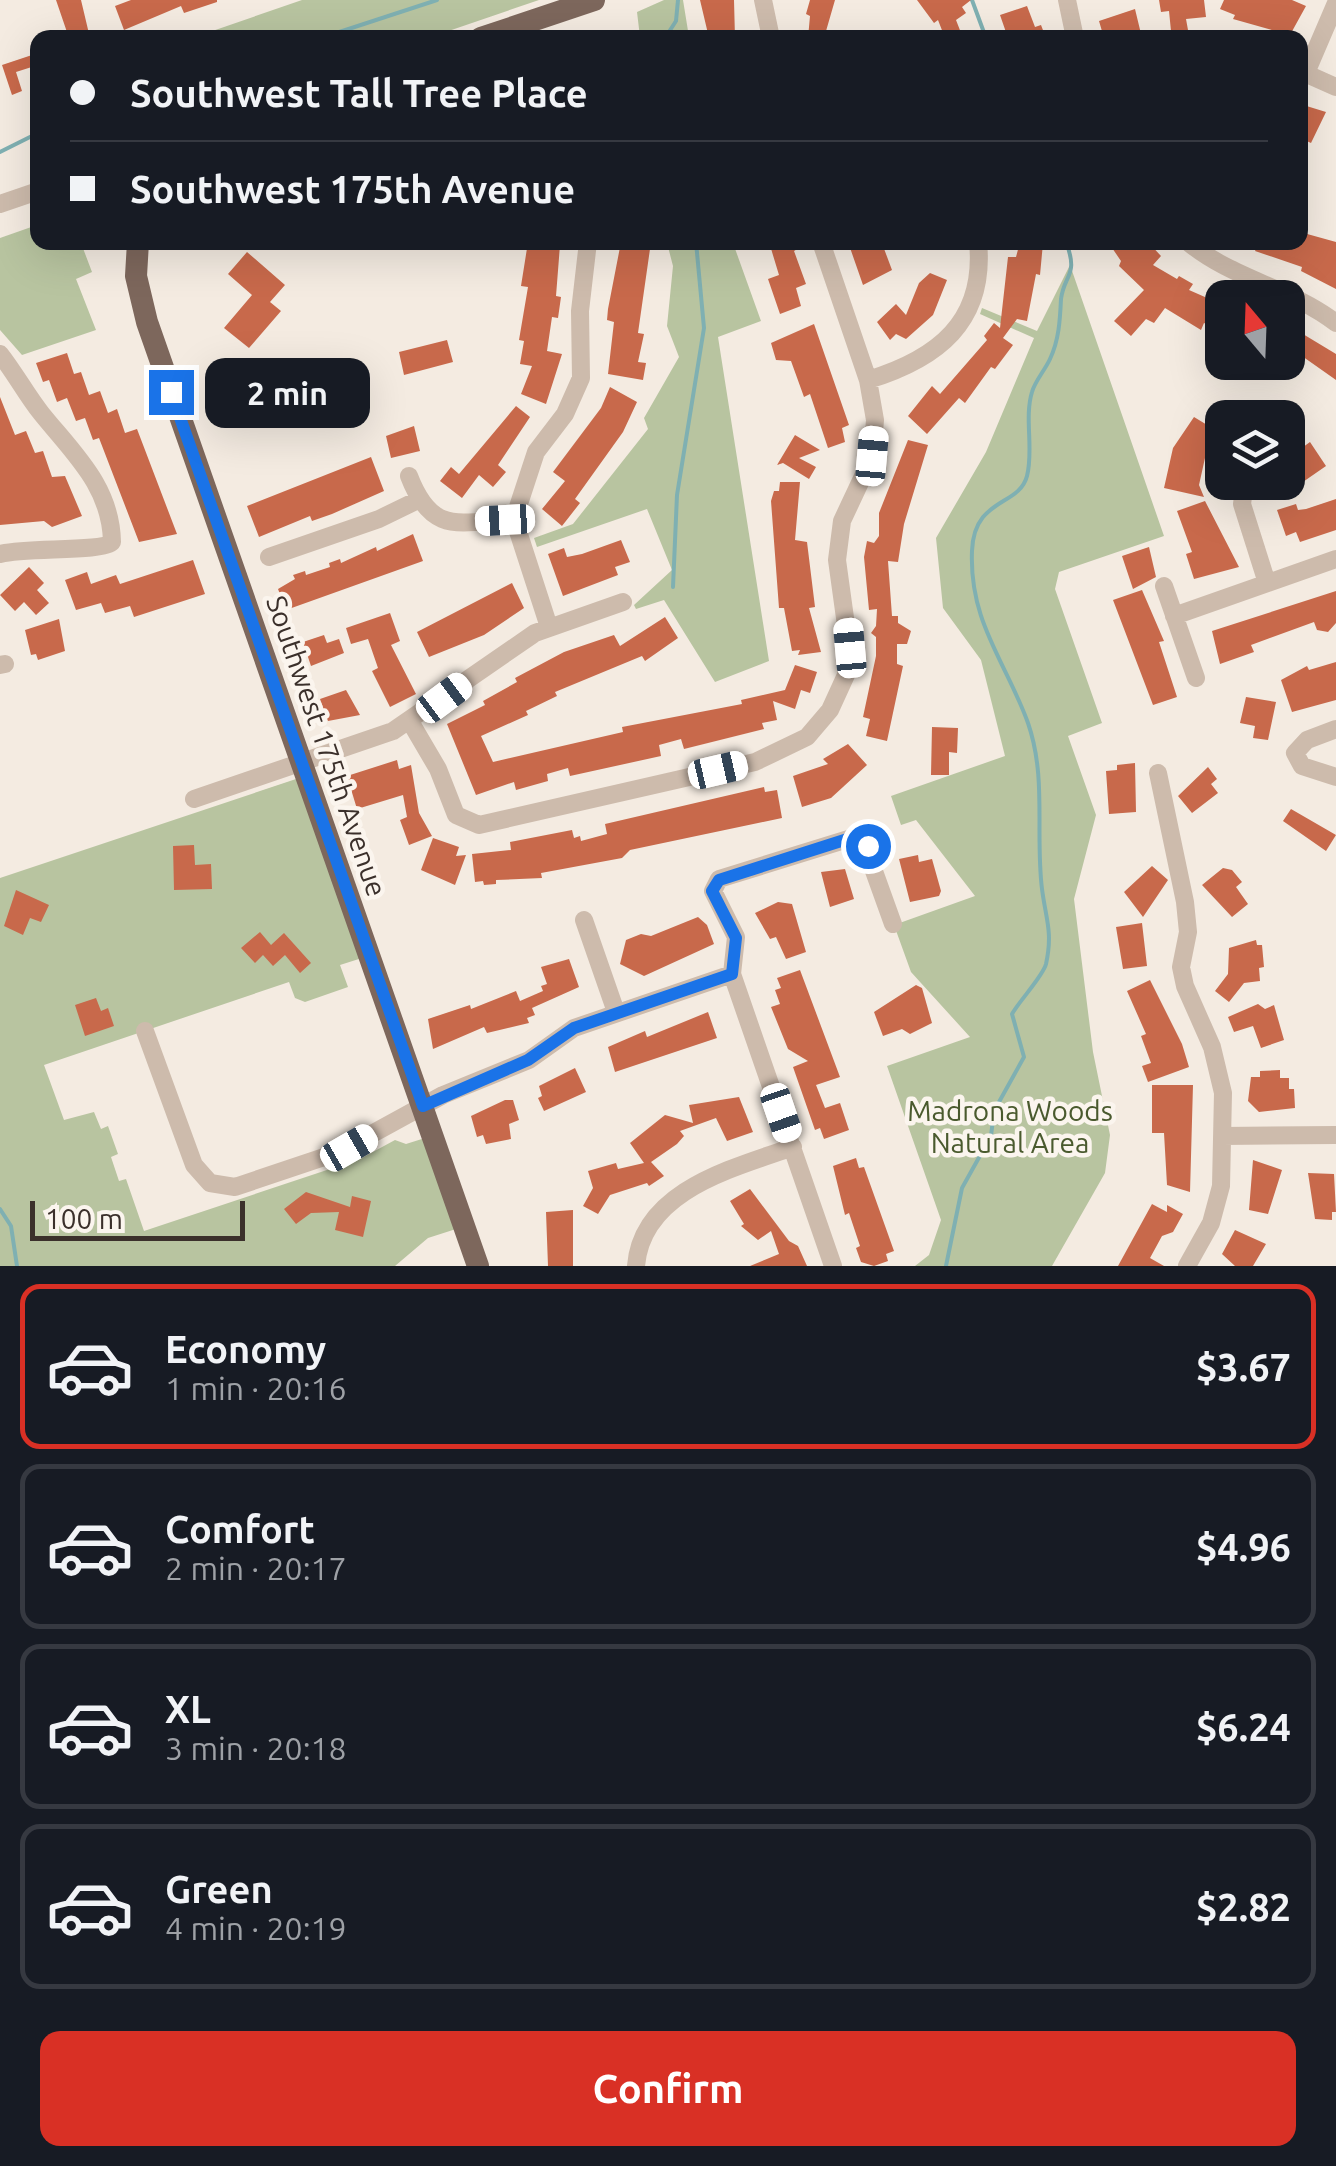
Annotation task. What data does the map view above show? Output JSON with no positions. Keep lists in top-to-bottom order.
{
  "streets": {
    "main road": ["Southwest 175th Avenue"]
  },
  "parks": ["Madrona Woods Natural Area"],
  "scale_bar": "100 m",
  "north": "top",
  "page": {
    "banner": ["Southwest Tall Tree Place", "Southwest 175th Avenue"],
    "bubble": "2 min",
    "scale": "100 m",
    "list": [
      {
        "name": "Economy",
        "note": "1 min · 20:16",
        "value": "$3.67"
      },
      {
        "name": "Comfort",
        "note": "2 min · 20:17",
        "value": "$4.96"
      },
      {
        "name": "XL",
        "note": "3 min · 20:18",
        "value": "$6.24"
      },
      {
        "name": "Green",
        "note": "4 min · 20:19",
        "value": "$2.82"
      }
    ],
    "buttons": "Confirm"
  }
}
